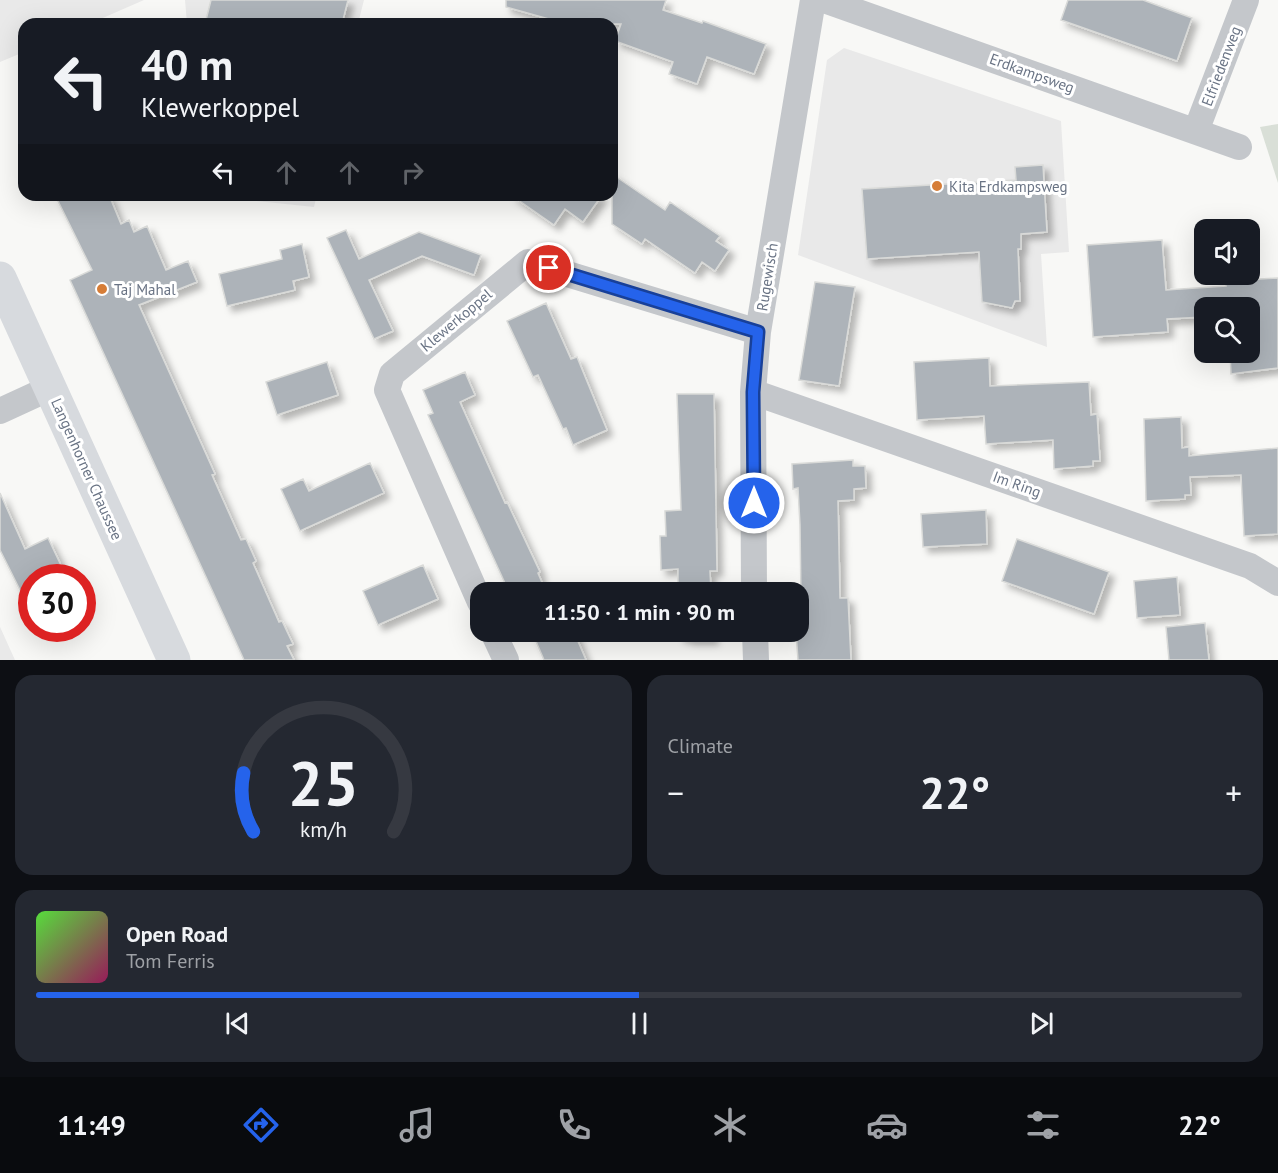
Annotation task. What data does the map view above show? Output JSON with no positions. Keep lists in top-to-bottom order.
{
  "streets": {
    "main road": ["Langenhorner Chaussee"],
    "street": [
      "Elfriedenweg",
      "Erdkampsweg",
      "Rugewisch",
      "Klewerkoppel",
      "Im Ring"
    ]
  },
  "crossings": [
    ["Elfriedenweg", "Erdkampsweg"],
    ["Rugewisch", "Klewerkoppel"],
    ["Rugewisch", "Im Ring"]
  ],
  "places": ["Kita Erdkampsweg", "Taj Mahal"],
  "page": {
    "turn": ["40 m", "Klewerkoppel"],
    "limit": "30",
    "trip": "11:50 · 1 min · 90 m",
    "tile": "Climate",
    "heat": ["−", "22°", "+"],
    "song": ["Open Road", "Tom Ferris"],
    "tabs": ["11:49", "22°"],
    "gauge": ["25", "km/h"]
  }
}
